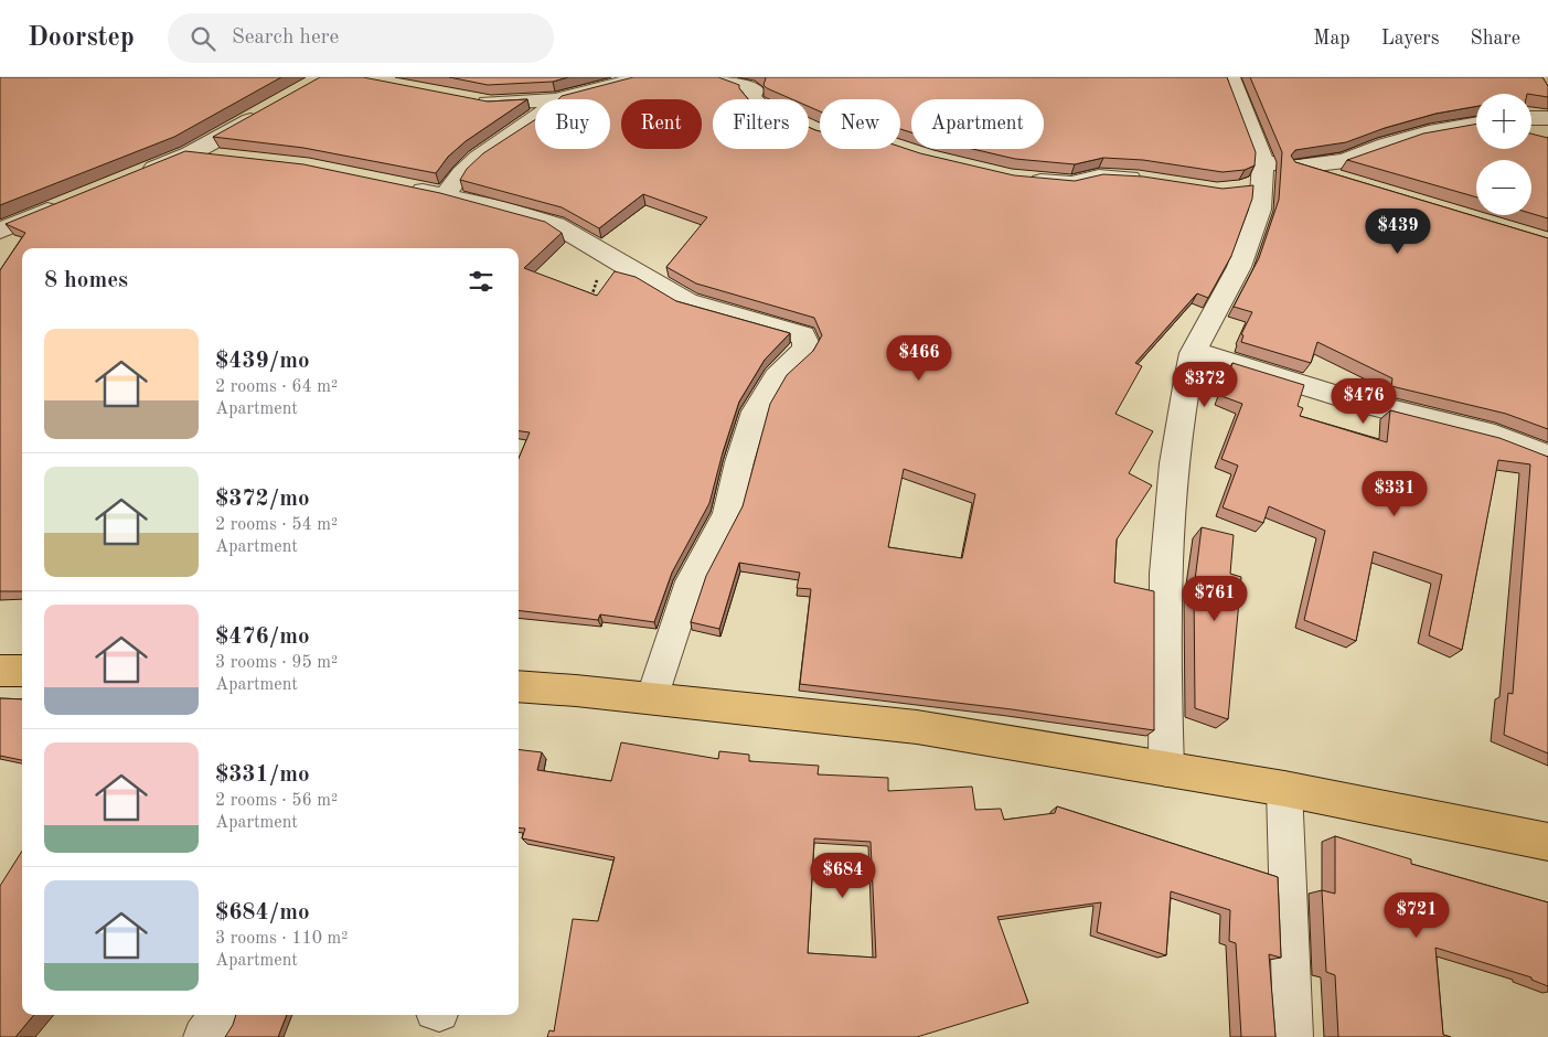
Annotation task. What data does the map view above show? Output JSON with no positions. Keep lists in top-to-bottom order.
{
  "page": {
    "header": "Doorstep",
    "search": "Search here",
    "nav": ["Map", "Layers", "Share"],
    "map_buttons": ["+", "−"],
    "chip": [
      "Buy",
      "Rent",
      "Filters",
      "New",
      "Apartment"
    ],
    "price": [
      "$439",
      "$466",
      "$372",
      "$476",
      "$331",
      "$761",
      "$684",
      "$721"
    ],
    "heading": "8 homes",
    "list": [
      {
        "name": "$439/mo",
        "note": "2 rooms · 64 m² · Apartment"
      },
      {
        "name": "$372/mo",
        "note": "2 rooms · 54 m² · Apartment"
      },
      {
        "name": "$476/mo",
        "note": "3 rooms · 95 m² · Apartment"
      },
      {
        "name": "$331/mo",
        "note": "2 rooms · 56 m² · Apartment"
      },
      {
        "name": "$684/mo",
        "note": "3 rooms · 110 m² · Apartment"
      }
    ]
  }
}
